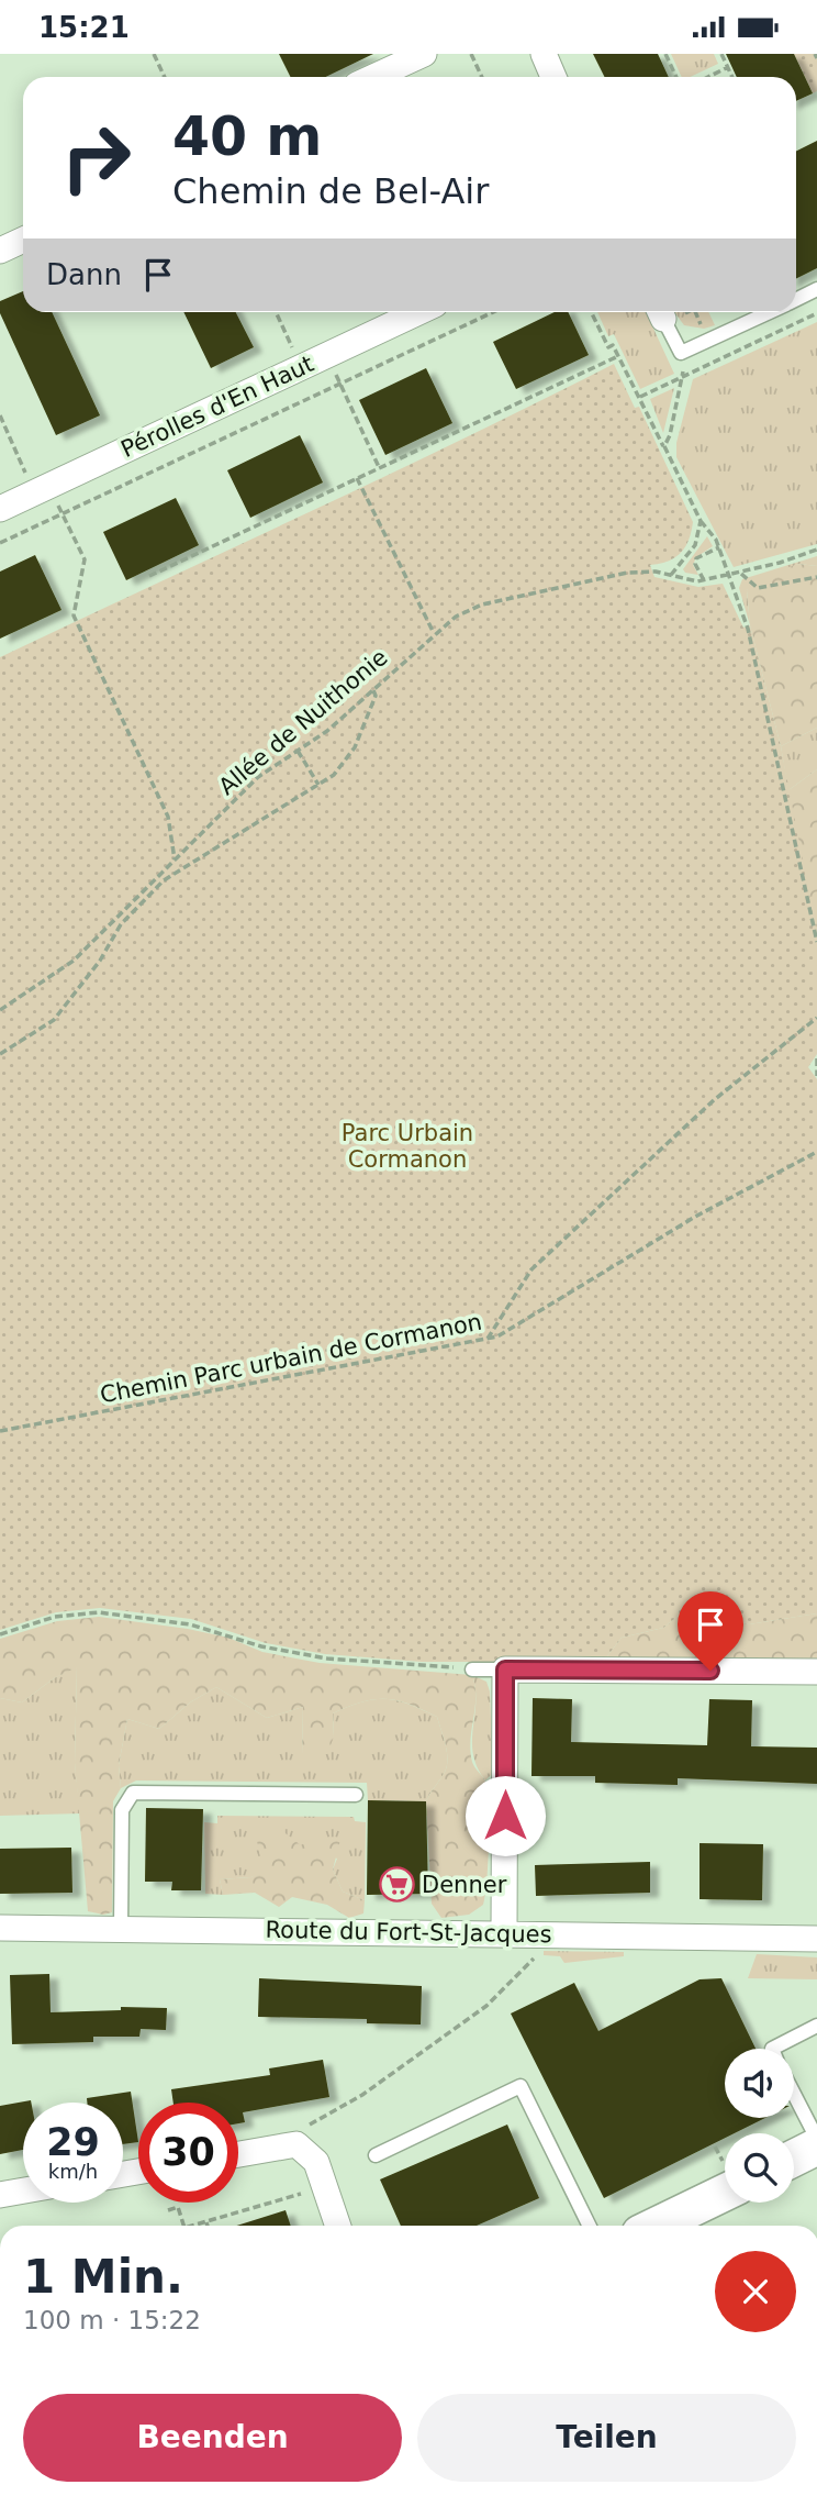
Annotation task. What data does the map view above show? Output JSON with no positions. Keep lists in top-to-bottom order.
{
  "streets": {
    "street": ["Pérolles d'En Haut", "Route du Fort-St-Jacques"],
    "path": ["Allée de Nuithonie", "Chemin Parc urbain de Cormanon"]
  },
  "parks": ["Parc Urbain Cormanon"],
  "places": {
    "supermarket": ["Denner"]
  },
  "page": {
    "status": "15:21",
    "turn": ["40 m", "Chemin de Bel-Air"],
    "then": "Dann",
    "speed": "29 km/h",
    "limit": "30",
    "heading": ["1 Min.", "100 m · 15:22"],
    "buttons": ["Beenden", "Teilen"]
  }
}
